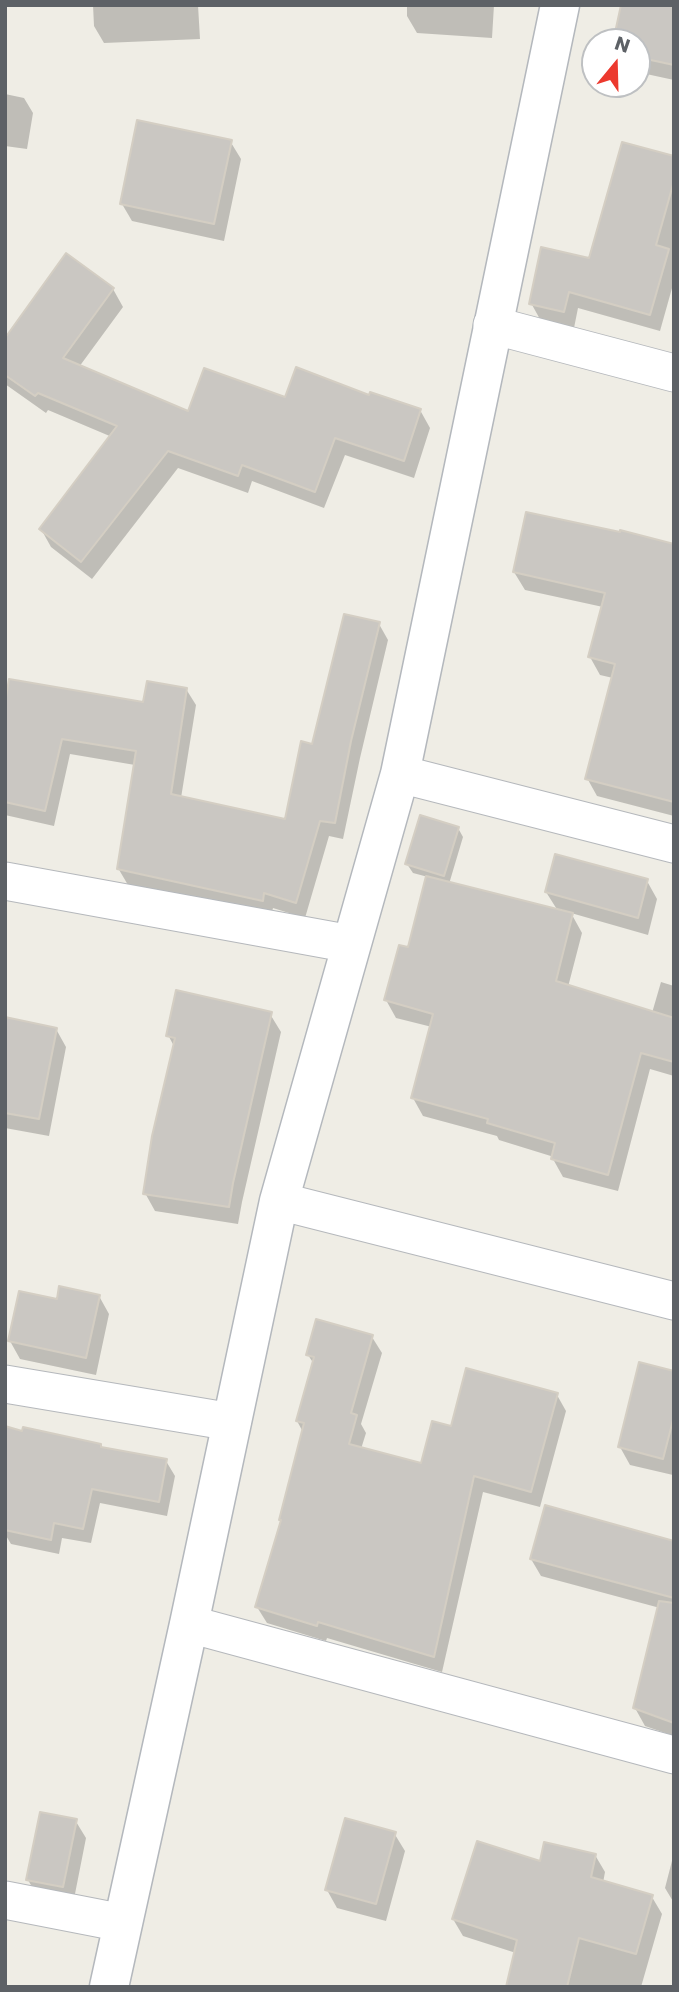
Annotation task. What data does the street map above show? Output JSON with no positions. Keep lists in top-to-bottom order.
{
  "north": "top"
}
